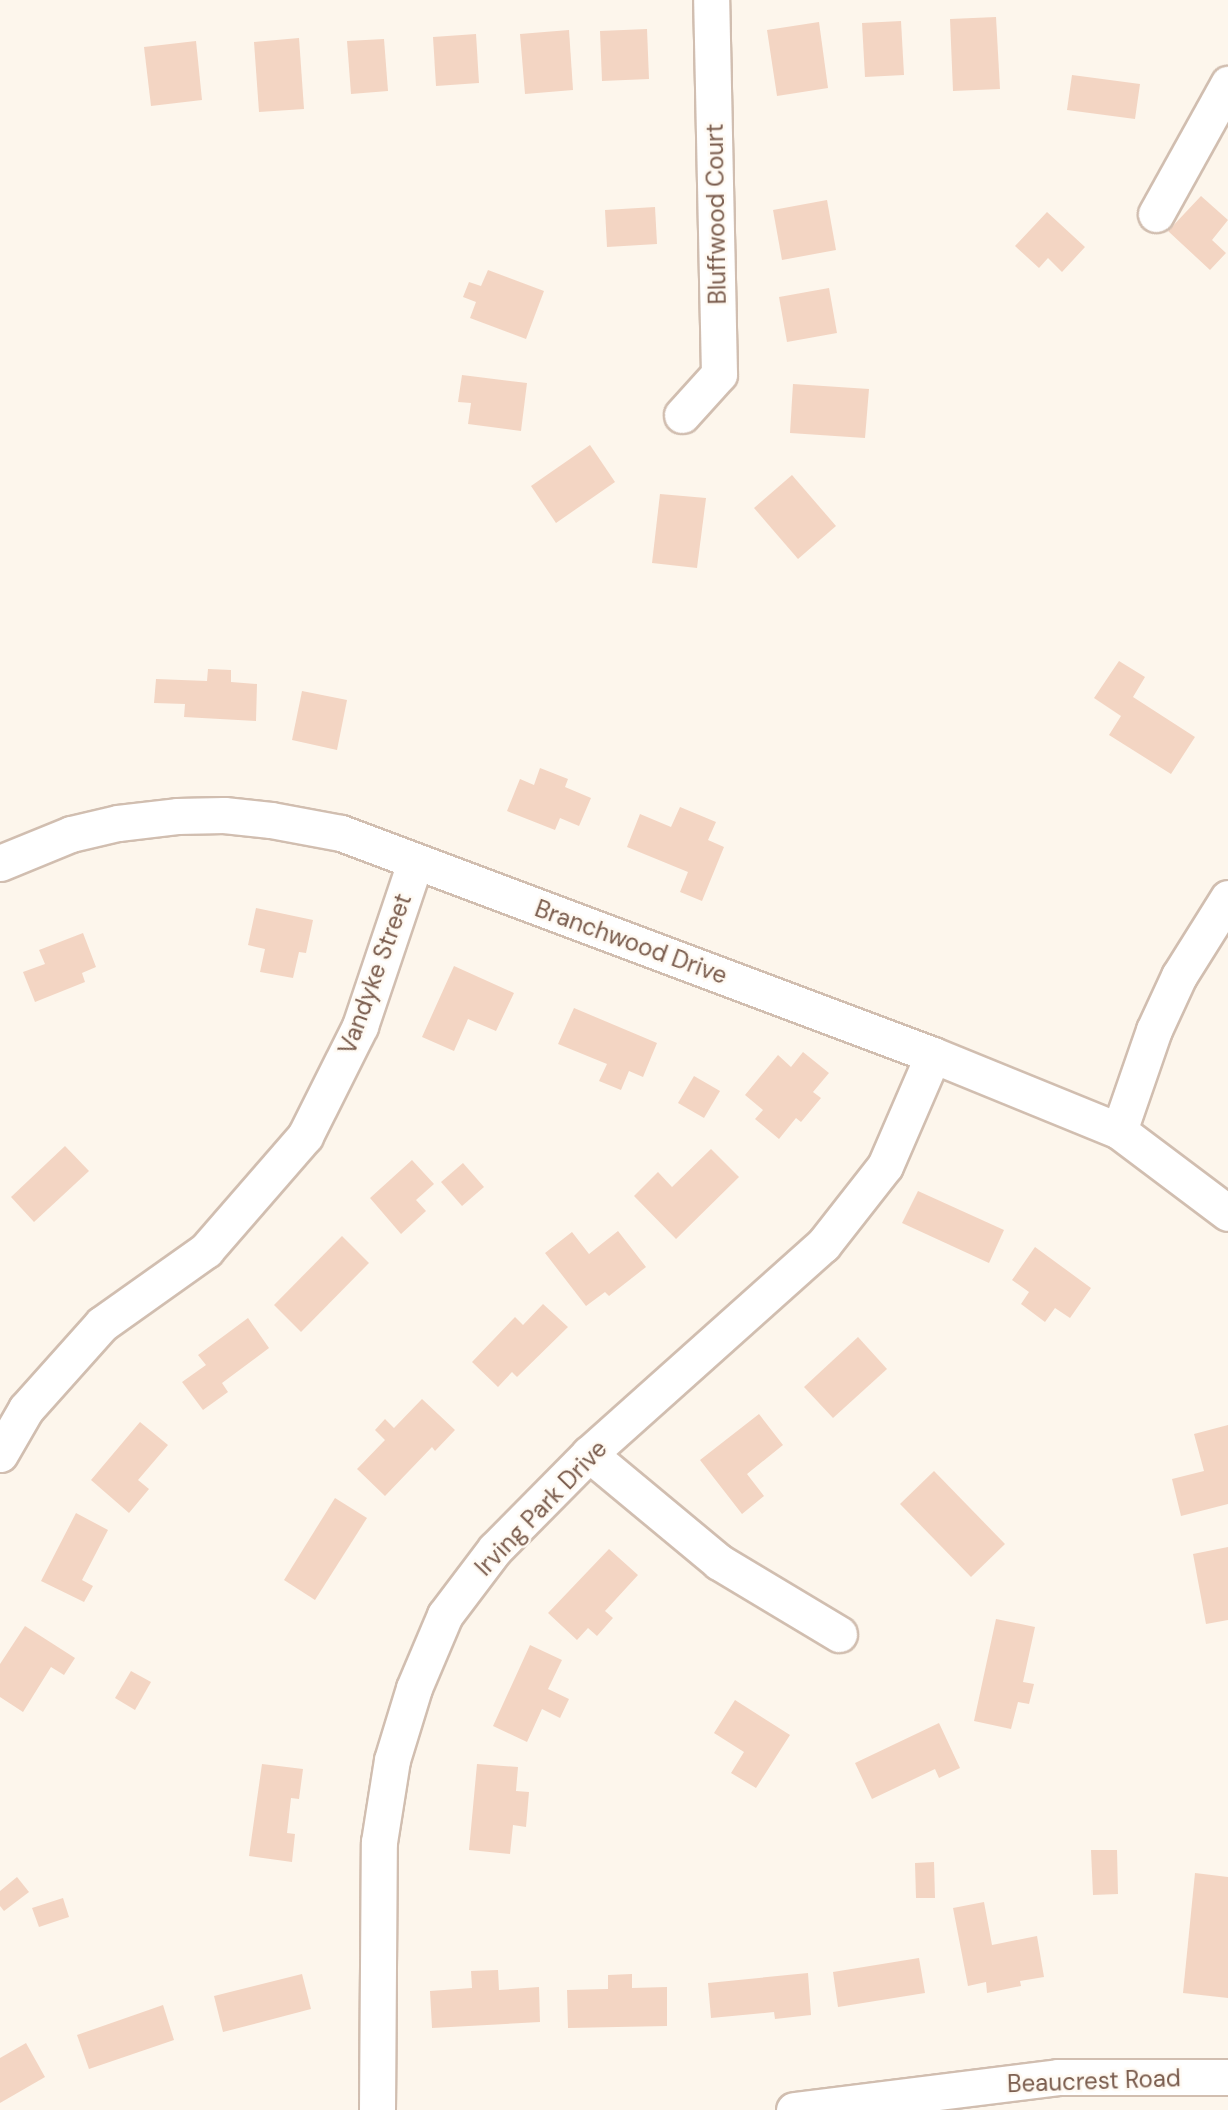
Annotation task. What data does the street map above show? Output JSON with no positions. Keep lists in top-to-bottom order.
{
  "streets": {
    "street": [
      "Bluffwood Court",
      "Branchwood Drive",
      "Vandyke Street",
      "Irving Park Drive",
      "Beaucrest Road"
    ]
  },
  "crossings": [
    ["Branchwood Drive", "Vandyke Street"],
    ["Branchwood Drive", "Irving Park Drive"]
  ]
}
